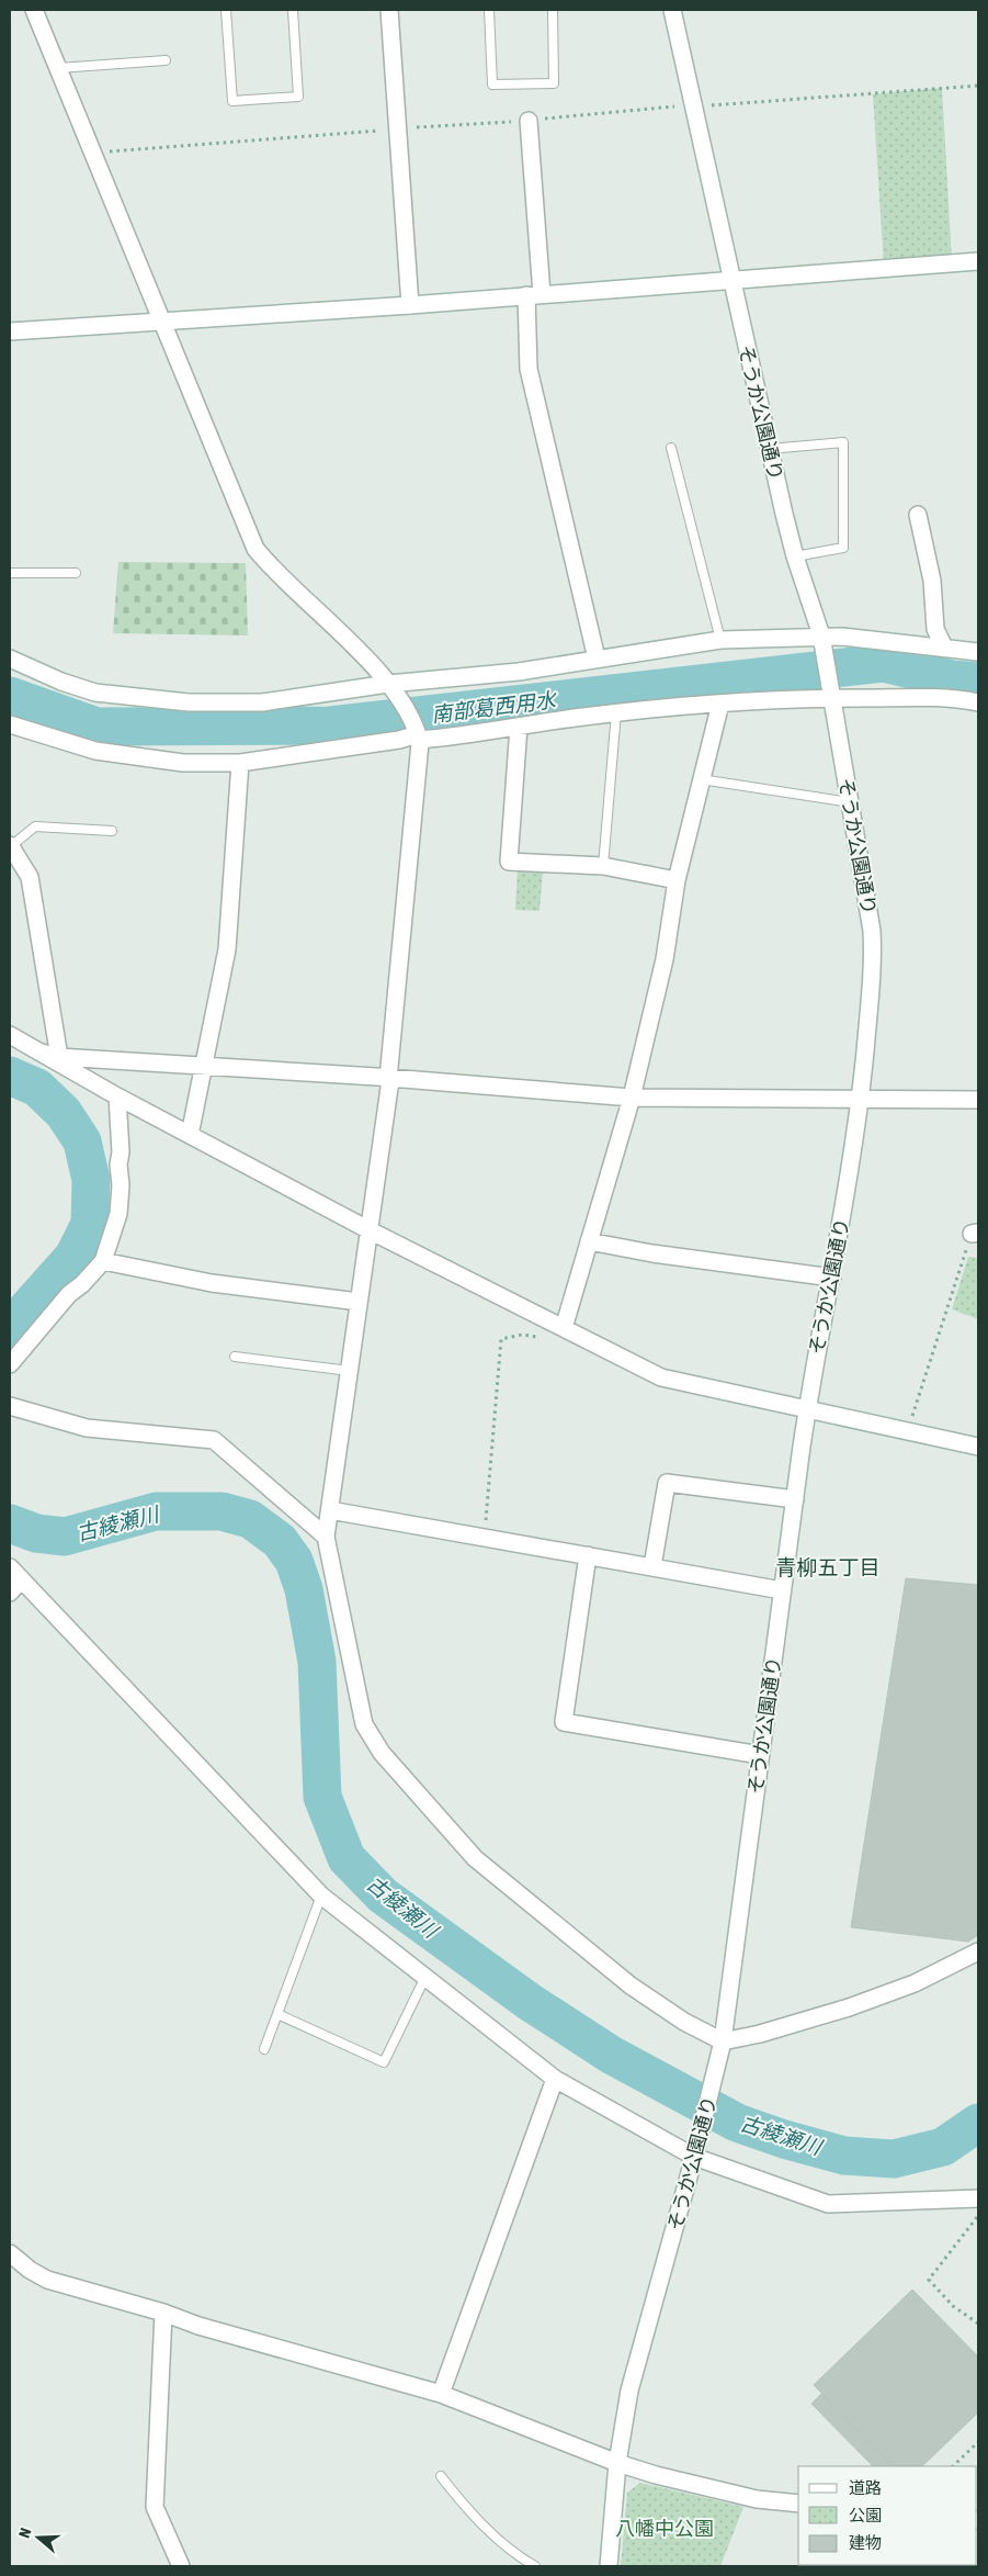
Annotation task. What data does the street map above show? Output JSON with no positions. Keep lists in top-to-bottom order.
{
  "streets": {
    "street": ["そうか公園通り"]
  },
  "districts": ["青柳五丁目"],
  "water": ["南部葛西用水", "古綾瀬川"],
  "parks": ["八幡中公園"],
  "legend": ["道路", "公園", "建物"],
  "north": "left"
}
